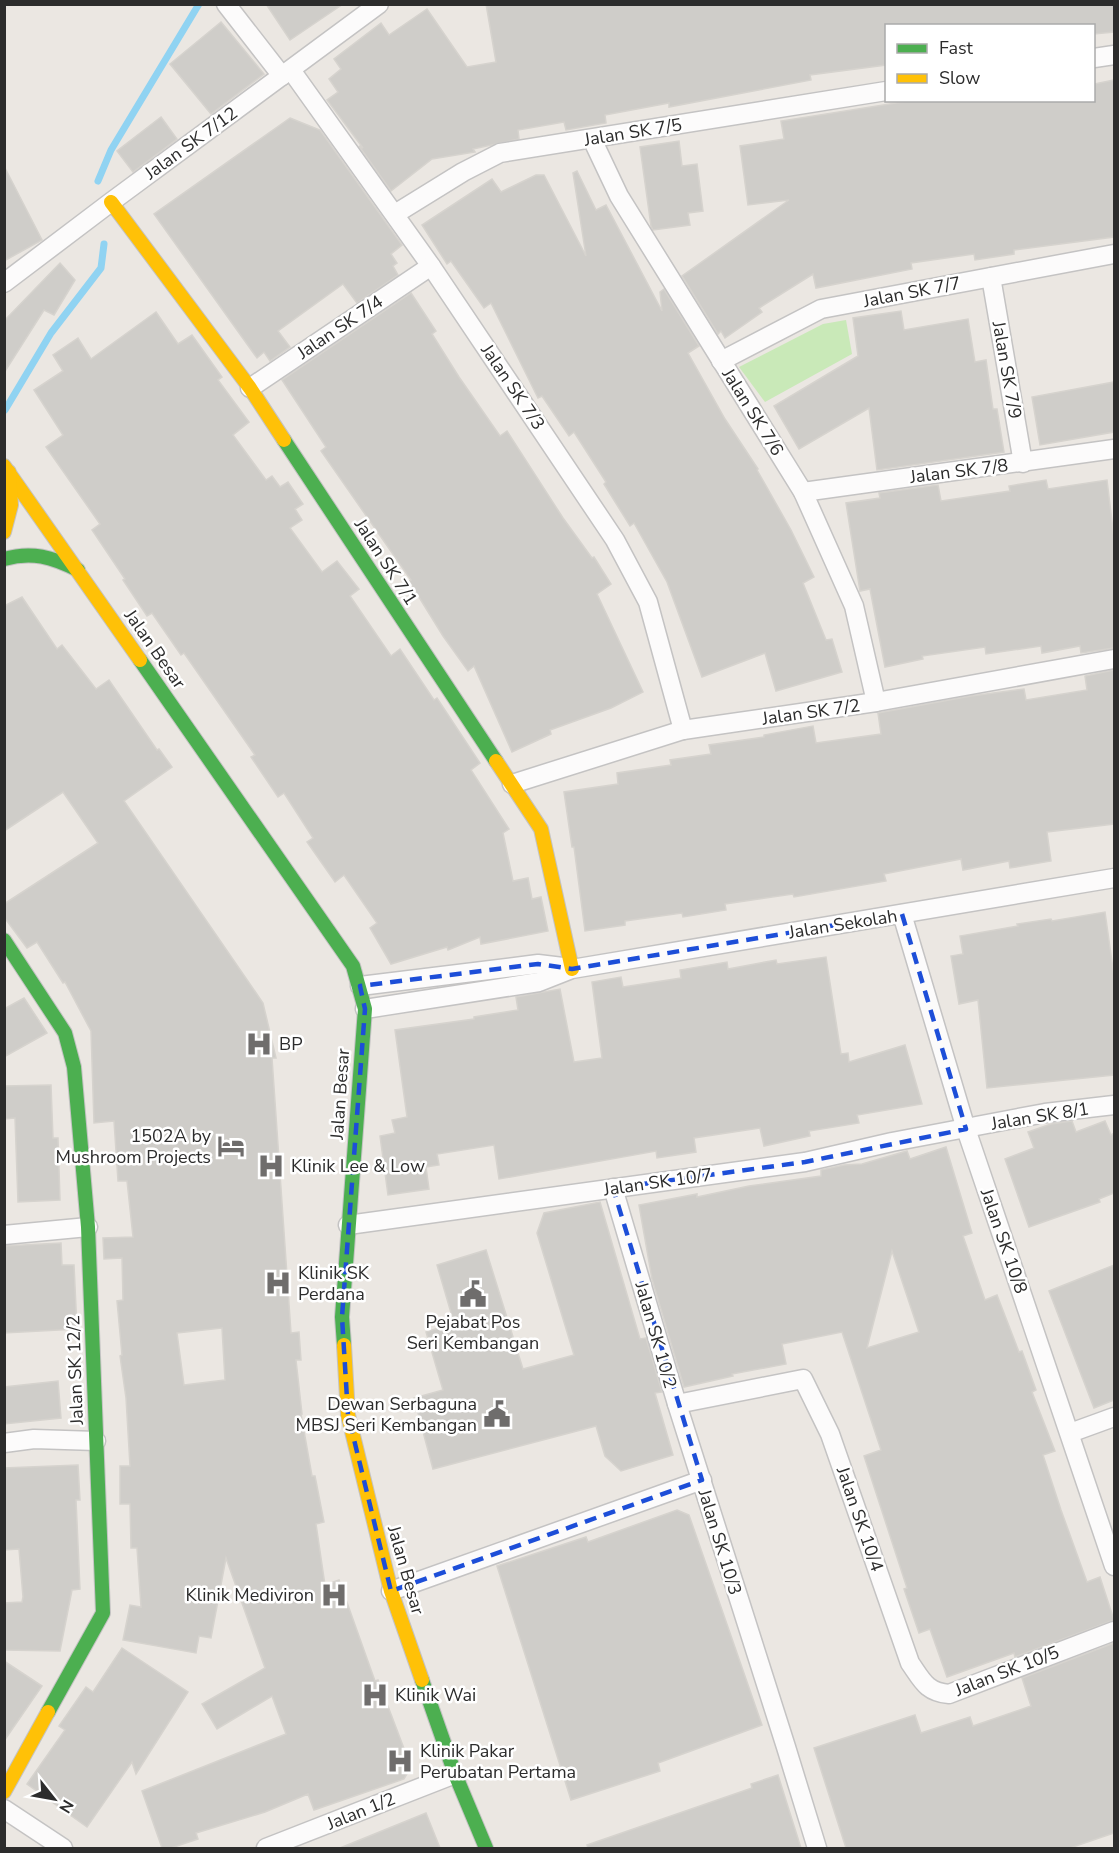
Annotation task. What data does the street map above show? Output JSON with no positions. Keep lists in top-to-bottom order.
{
  "streets": {
    "street": [
      "Jalan SK 7/5",
      "Jalan SK 7/12",
      "Jalan SK 7/7",
      "Jalan SK 7/4",
      "Jalan SK 7/9",
      "Jalan SK 7/3",
      "Jalan SK 7/6",
      "Jalan SK 7/8",
      "Jalan SK 7/1",
      "Jalan Besar",
      "Jalan SK 7/2",
      "Jalan Sekolah",
      "Jalan SK 8/1",
      "Jalan SK 10/7",
      "Jalan SK 10/8",
      "Jalan SK 10/2",
      "Jalan SK 12/2",
      "Jalan SK 10/4",
      "Jalan SK 10/3",
      "Jalan SK 10/5",
      "Jalan 1/2"
    ]
  },
  "crossings": [
    ["Jalan SK 7/5", "Jalan SK 7/3"],
    ["Jalan SK 7/5", "Jalan SK 7/6"],
    ["Jalan SK 7/12", "Jalan SK 7/3"],
    ["Jalan SK 7/12", "Jalan SK 7/1"],
    ["Jalan SK 7/7", "Jalan SK 7/9"],
    ["Jalan SK 7/7", "Jalan SK 7/6"],
    ["Jalan SK 7/4", "Jalan SK 7/3"],
    ["Jalan SK 7/4", "Jalan SK 7/1"],
    ["Jalan SK 7/9", "Jalan SK 7/8"],
    ["Jalan SK 7/3", "Jalan SK 7/2"],
    ["Jalan SK 7/6", "Jalan SK 7/8"],
    ["Jalan SK 7/6", "Jalan SK 7/2"],
    ["Jalan SK 7/1", "Jalan SK 7/2"],
    ["Jalan SK 7/1", "Jalan Sekolah"],
    ["Jalan Besar", "Jalan Sekolah"],
    ["Jalan Besar", "Jalan SK 10/7"],
    ["Jalan Besar", "Jalan SK 10/3"],
    ["Jalan Besar", "Jalan 1/2"],
    ["Jalan Sekolah", "Jalan SK 10/8"],
    ["Jalan SK 8/1", "Jalan SK 10/7"],
    ["Jalan SK 8/1", "Jalan SK 10/8"],
    ["Jalan SK 10/7", "Jalan SK 10/8"],
    ["Jalan SK 10/7", "Jalan SK 10/2"],
    ["Jalan SK 10/2", "Jalan SK 10/4"],
    ["Jalan SK 10/2", "Jalan SK 10/3"],
    ["Jalan SK 10/4", "Jalan SK 10/5"]
  ],
  "places": {
    "hospital": [
      "BP",
      "Klinik Lee & Low",
      "Klinik SK Perdana",
      "Klinik Mediviron",
      "Klinik Wai",
      "Klinik Pakar Perubatan Pertama"
    ],
    "hotel": ["1502A by Mushroom Projects"],
    "public building": ["Pejabat Pos Seri Kembangan", "Dewan Serbaguna MBSJ Seri Kembangan"]
  },
  "legend": ["Fast", "Slow"],
  "north": "bottom right"
}
